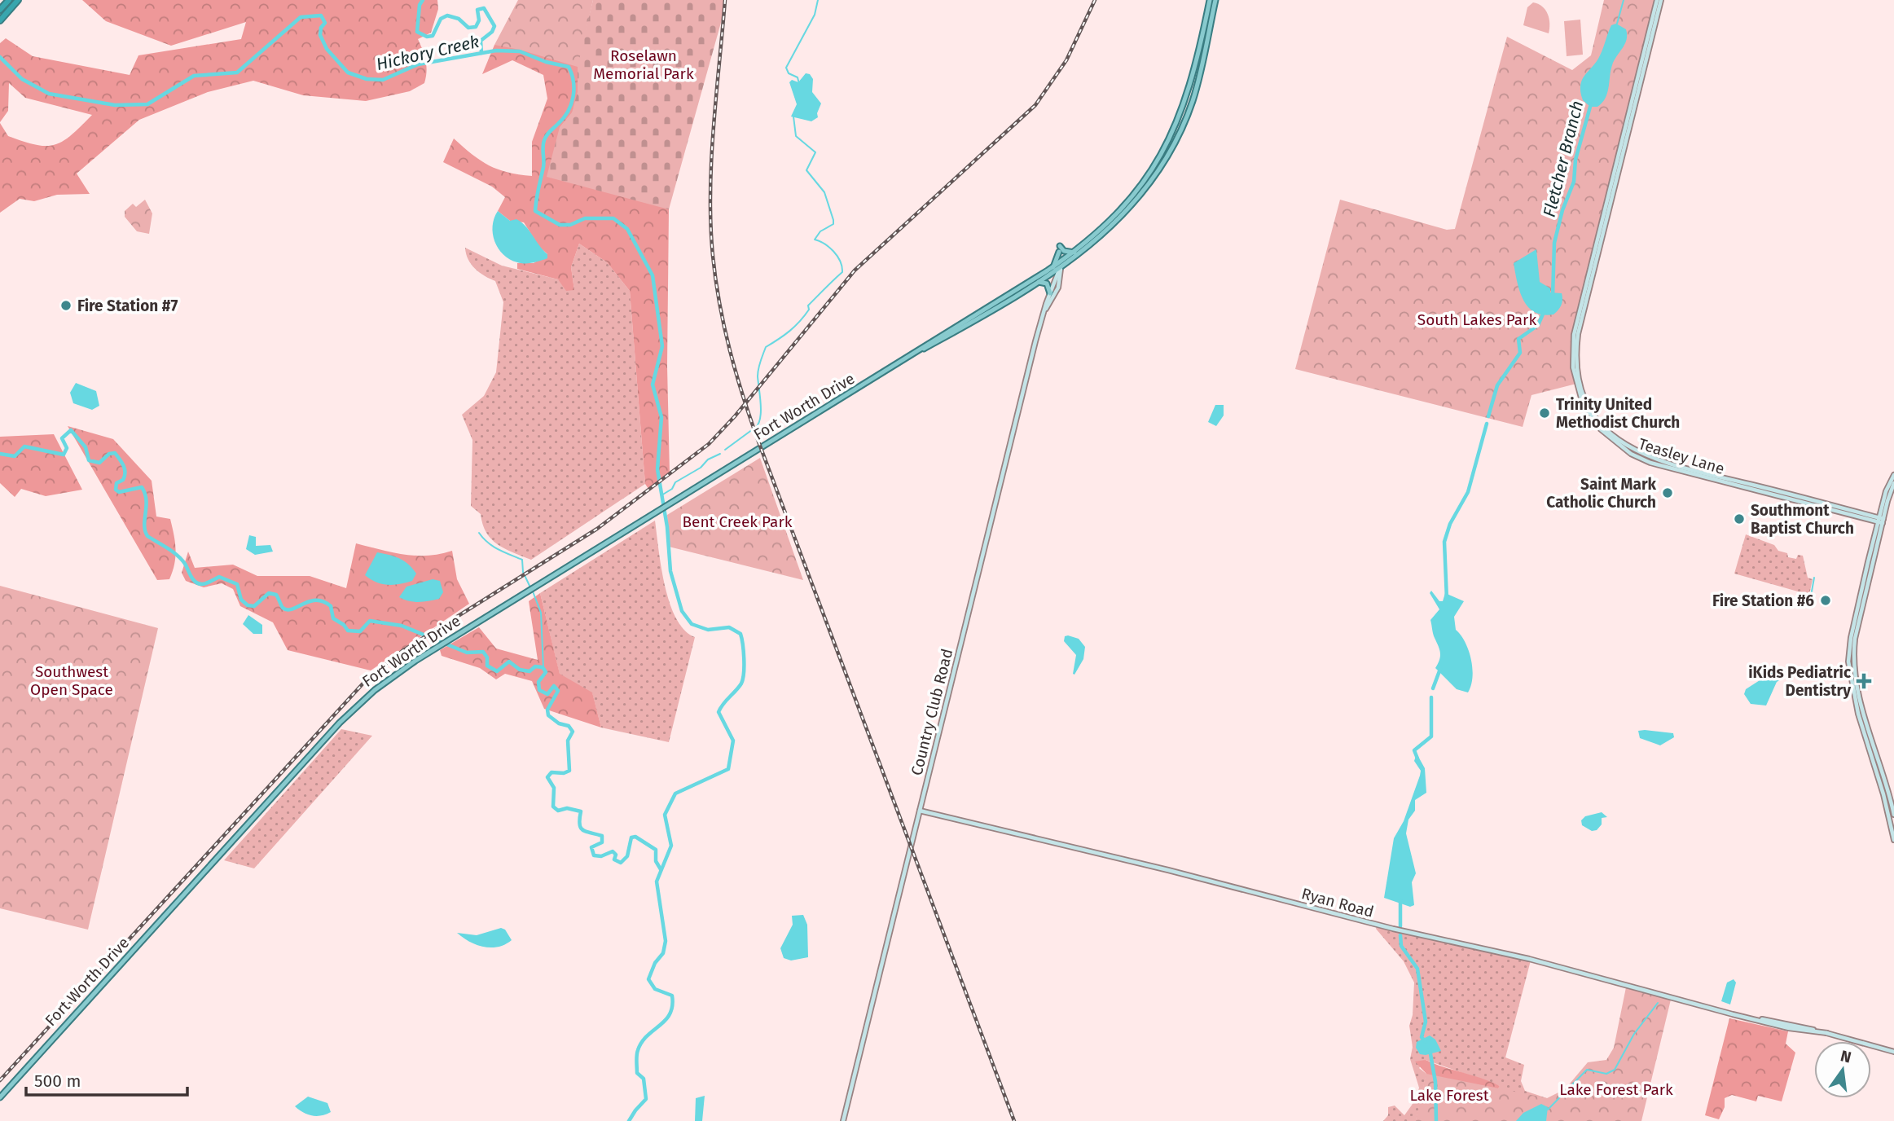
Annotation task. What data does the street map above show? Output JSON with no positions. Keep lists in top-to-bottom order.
{
  "streets": {
    "main road": [
      "Fort Worth Drive",
      "Teasley Lane",
      "Country Club Road",
      "Ryan Road"
    ]
  },
  "crossings": [
    ["Fort Worth Drive", "Country Club Road"],
    ["Country Club Road", "Ryan Road"]
  ],
  "water": ["Hickory Creek", "Fletcher Branch"],
  "parks": [
    "Roselawn Memorial Park",
    "South Lakes Park",
    "Bent Creek Park",
    "Southwest Open Space",
    "Lake Forest Park",
    "Lake Forest"
  ],
  "places": {
    "other": [
      "Fire Station #7",
      "Trinity United Methodist Church",
      "Saint Mark Catholic Church",
      "Southmont Baptist Church",
      "Fire Station #6"
    ],
    "health": ["iKids Pediatric Dentistry"]
  },
  "scale_bar": "500 m",
  "north": "top"
}
